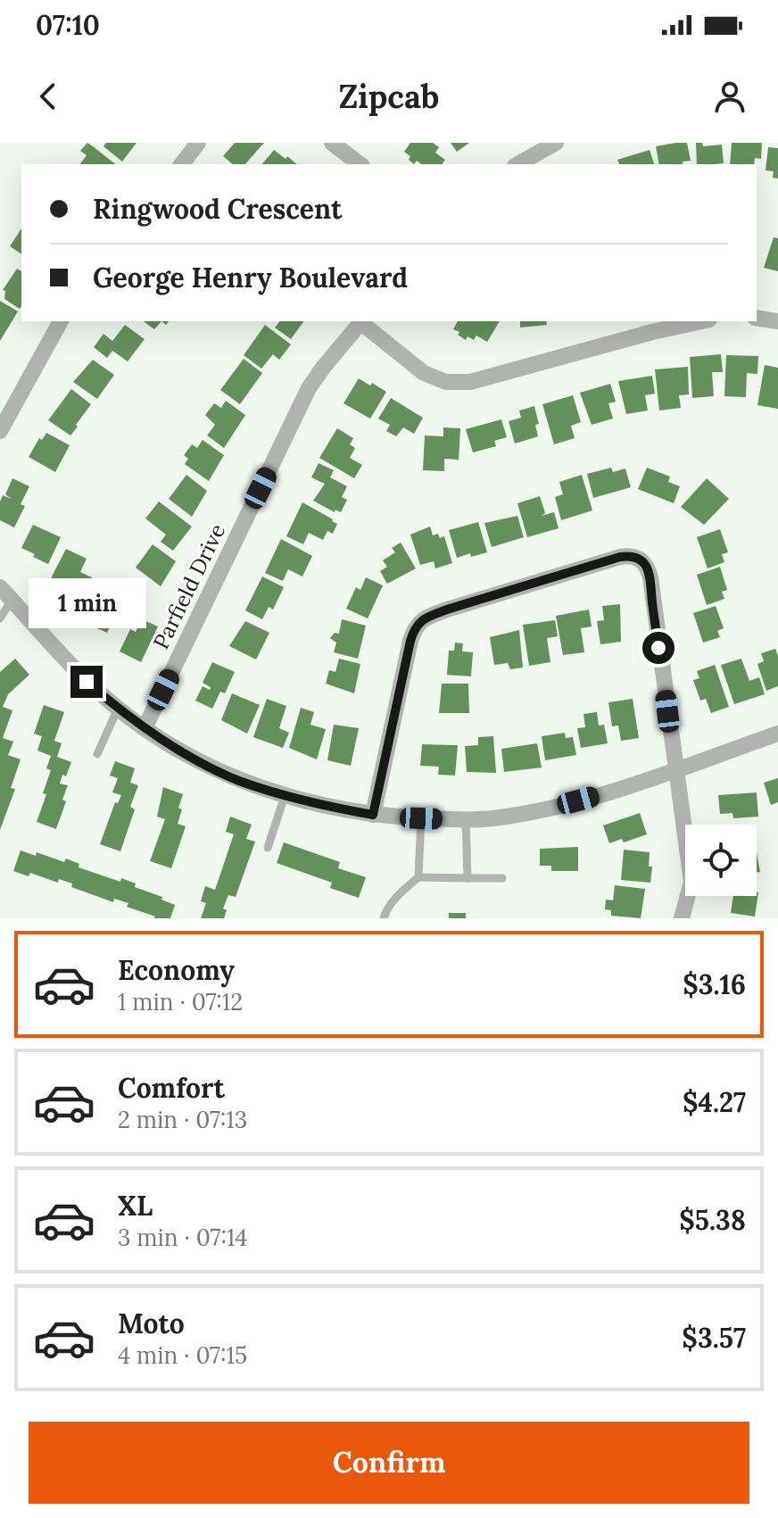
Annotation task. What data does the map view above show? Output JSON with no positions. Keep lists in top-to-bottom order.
{
  "streets": {
    "street": ["Parfield Drive"]
  },
  "page": {
    "status": "07:10",
    "header": "Zipcab",
    "banner": ["Ringwood Crescent", "George Henry Boulevard"],
    "bubble": "1 min",
    "list": [
      {
        "name": "Economy",
        "note": "1 min · 07:12",
        "value": "$3.16"
      },
      {
        "name": "Comfort",
        "note": "2 min · 07:13",
        "value": "$4.27"
      },
      {
        "name": "XL",
        "note": "3 min · 07:14",
        "value": "$5.38"
      },
      {
        "name": "Moto",
        "note": "4 min · 07:15",
        "value": "$3.57"
      }
    ],
    "buttons": "Confirm"
  }
}
